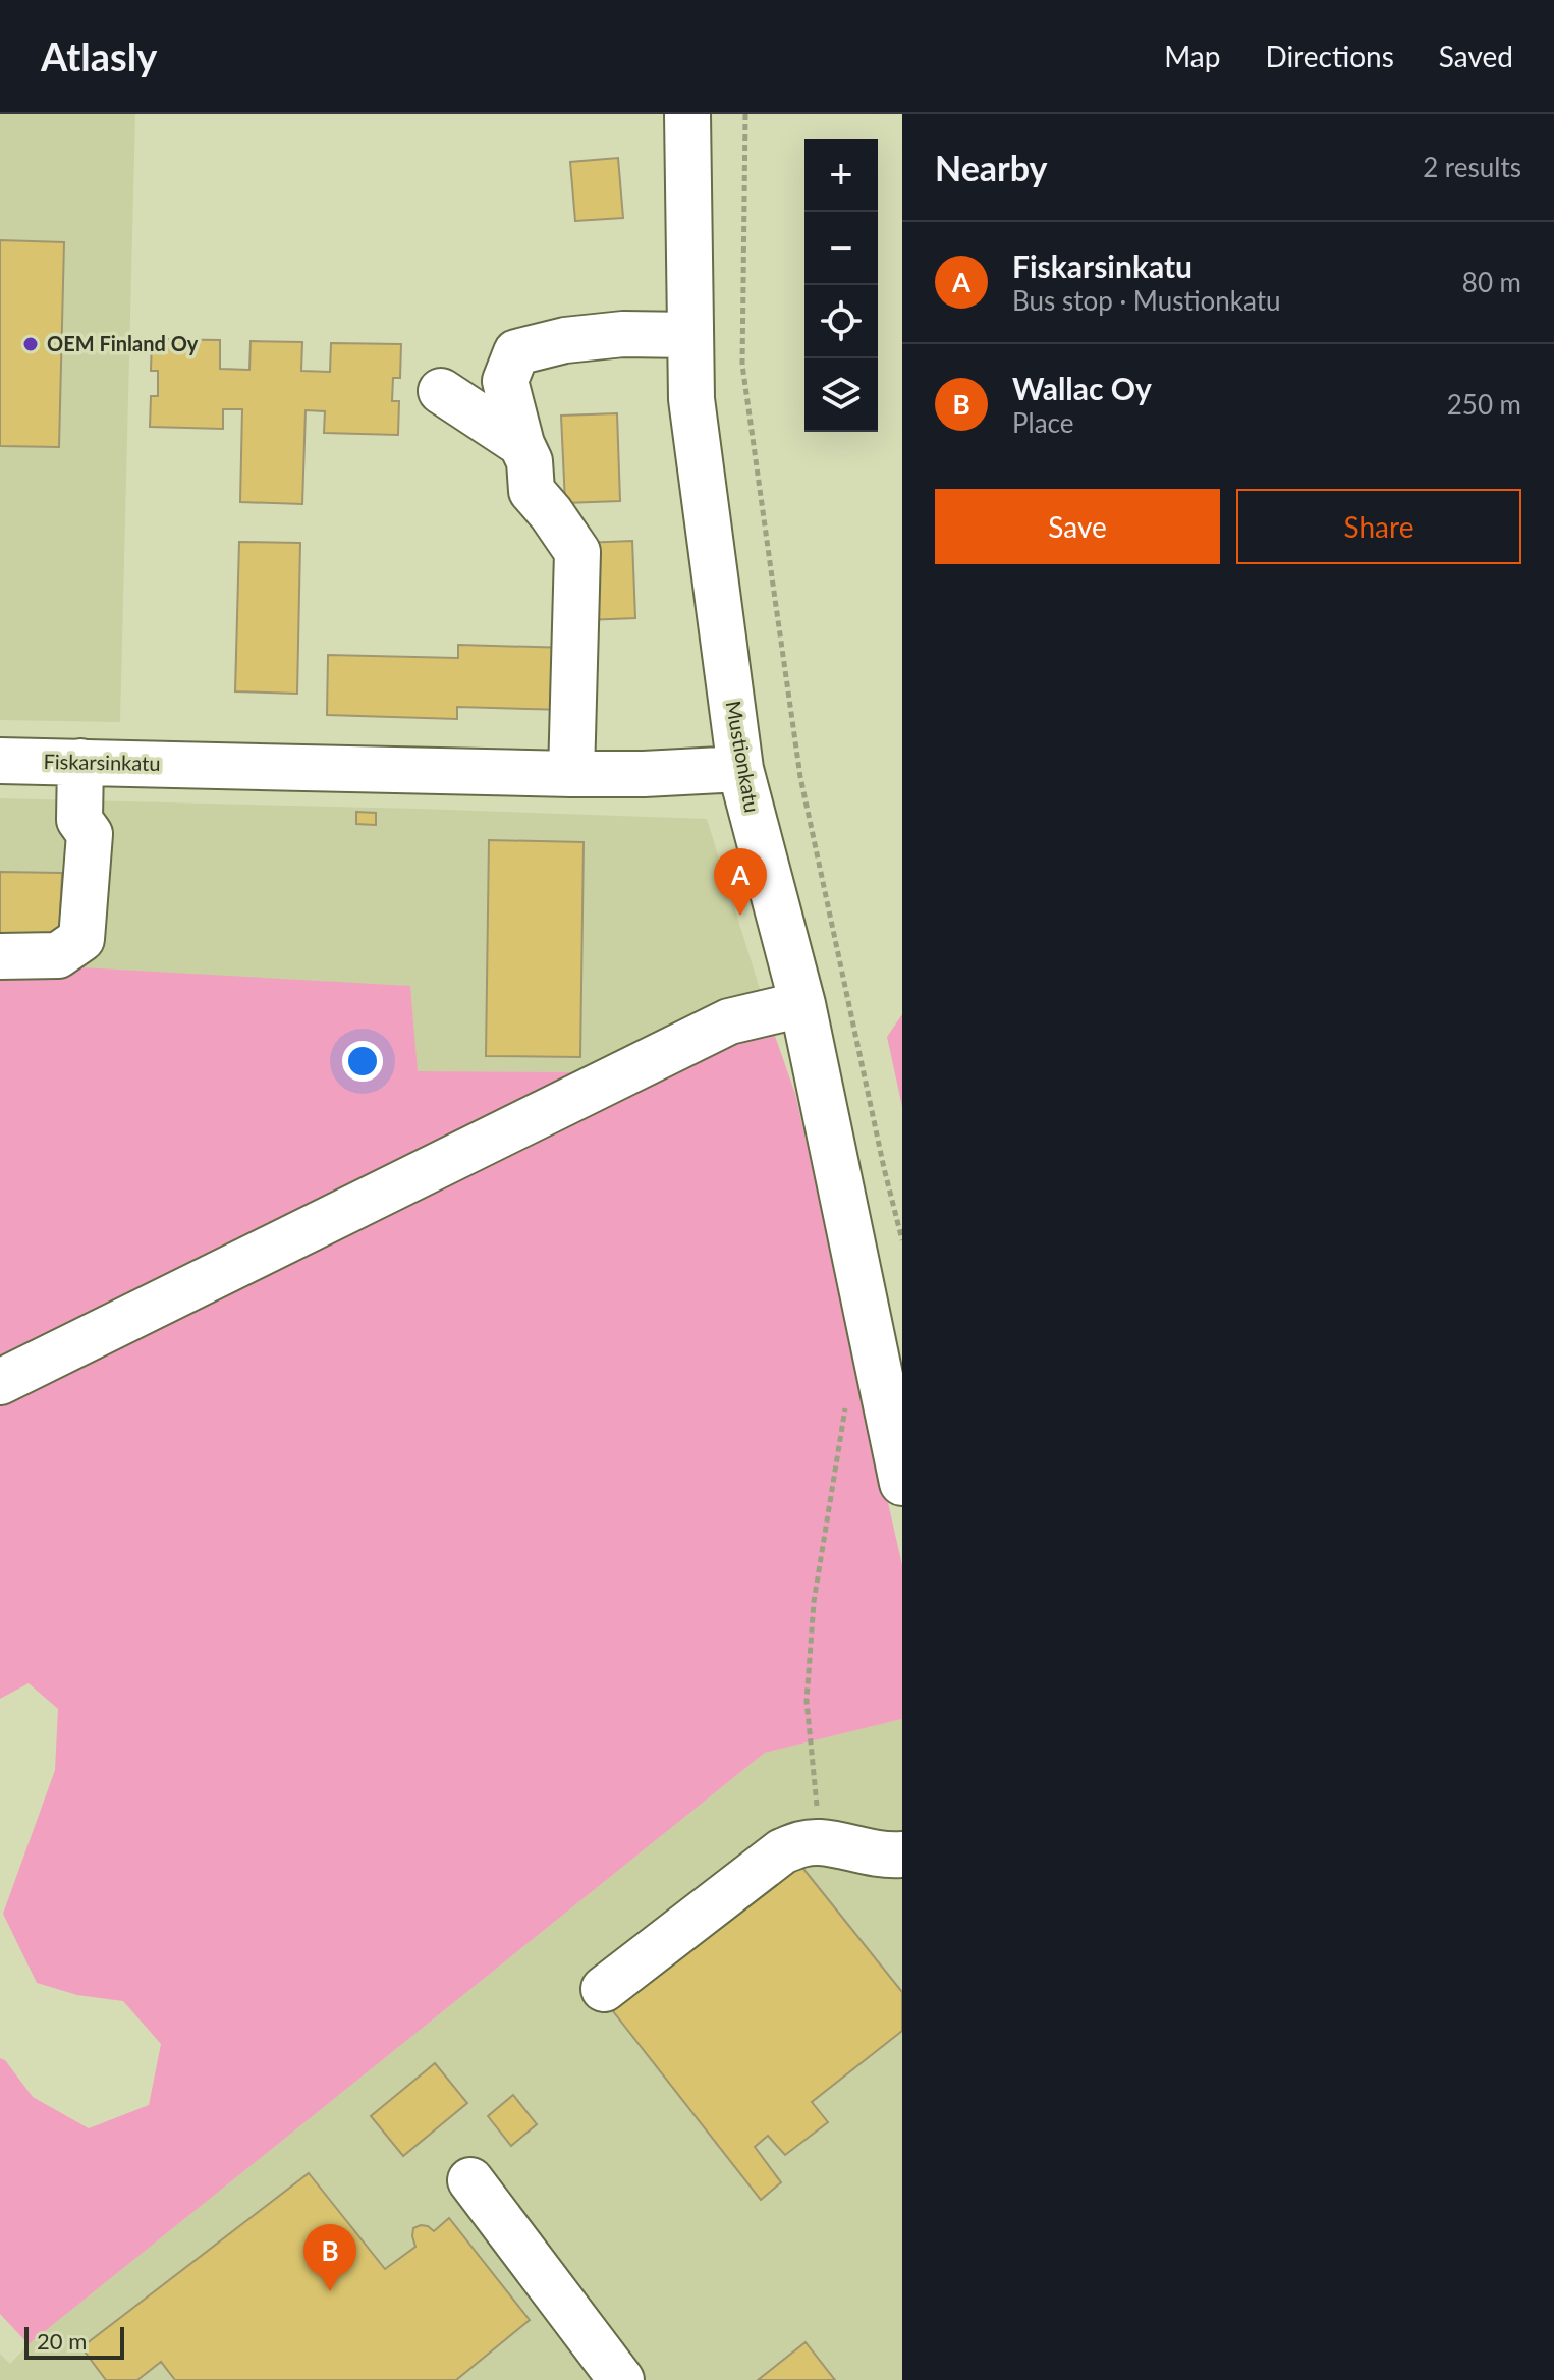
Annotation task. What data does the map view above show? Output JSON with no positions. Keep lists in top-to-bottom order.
{
  "streets": {
    "street": ["Mustionkatu", "Fiskarsinkatu"]
  },
  "crossings": [
    ["Mustionkatu", "Fiskarsinkatu"]
  ],
  "places": ["OEM Finland Oy"],
  "scale_bar": "20 m",
  "page": {
    "header": "Atlasly",
    "nav": ["Map", "Directions", "Saved"],
    "heading": ["Nearby", "2 results"],
    "map_buttons": ["+", "−"],
    "list": [
      {
        "mark": "A",
        "name": "Fiskarsinkatu",
        "note": "Bus stop · Mustionkatu",
        "value": "80 m"
      },
      {
        "mark": "B",
        "name": "Wallac Oy",
        "note": "Place",
        "value": "250 m"
      }
    ],
    "buttons": ["Save", "Share"],
    "pins": ["A", "B"],
    "scale": "20 m"
  }
}
